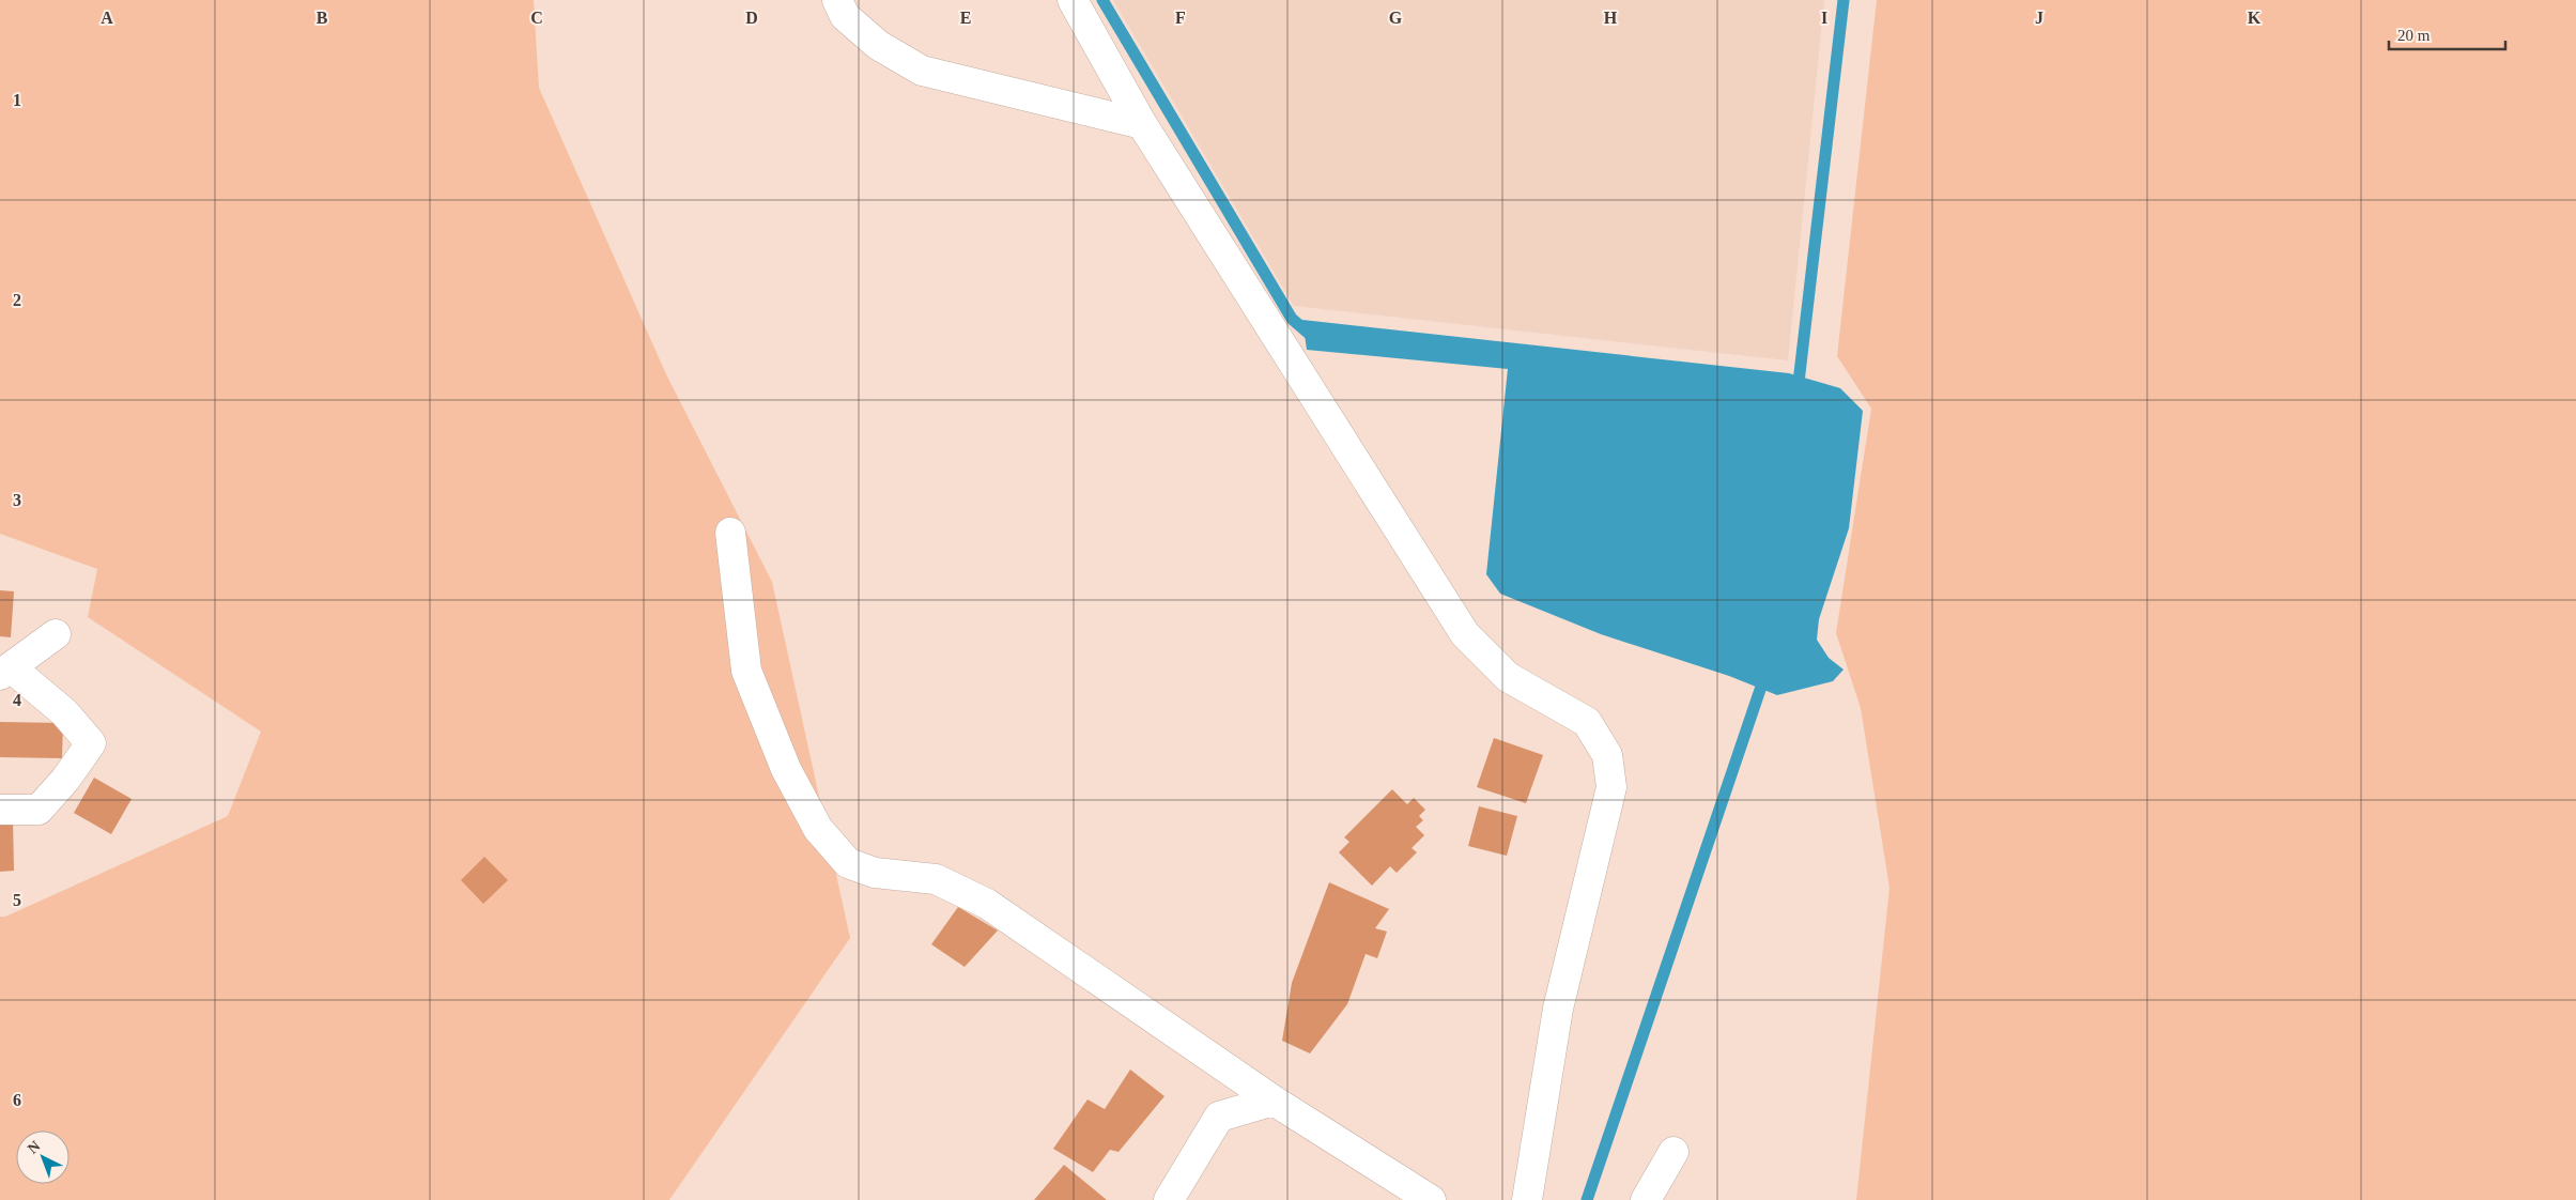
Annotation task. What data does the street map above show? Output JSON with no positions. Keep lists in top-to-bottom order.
{
  "scale_bar": "20 m",
  "north": "top left",
  "grid": {
    "columns": [
      "A",
      "B",
      "C",
      "D",
      "E",
      "F",
      "G",
      "H",
      "I",
      "J",
      "K"
    ],
    "rows": [
      "1",
      "2",
      "3",
      "4",
      "5",
      "6"
    ]
  }
}
